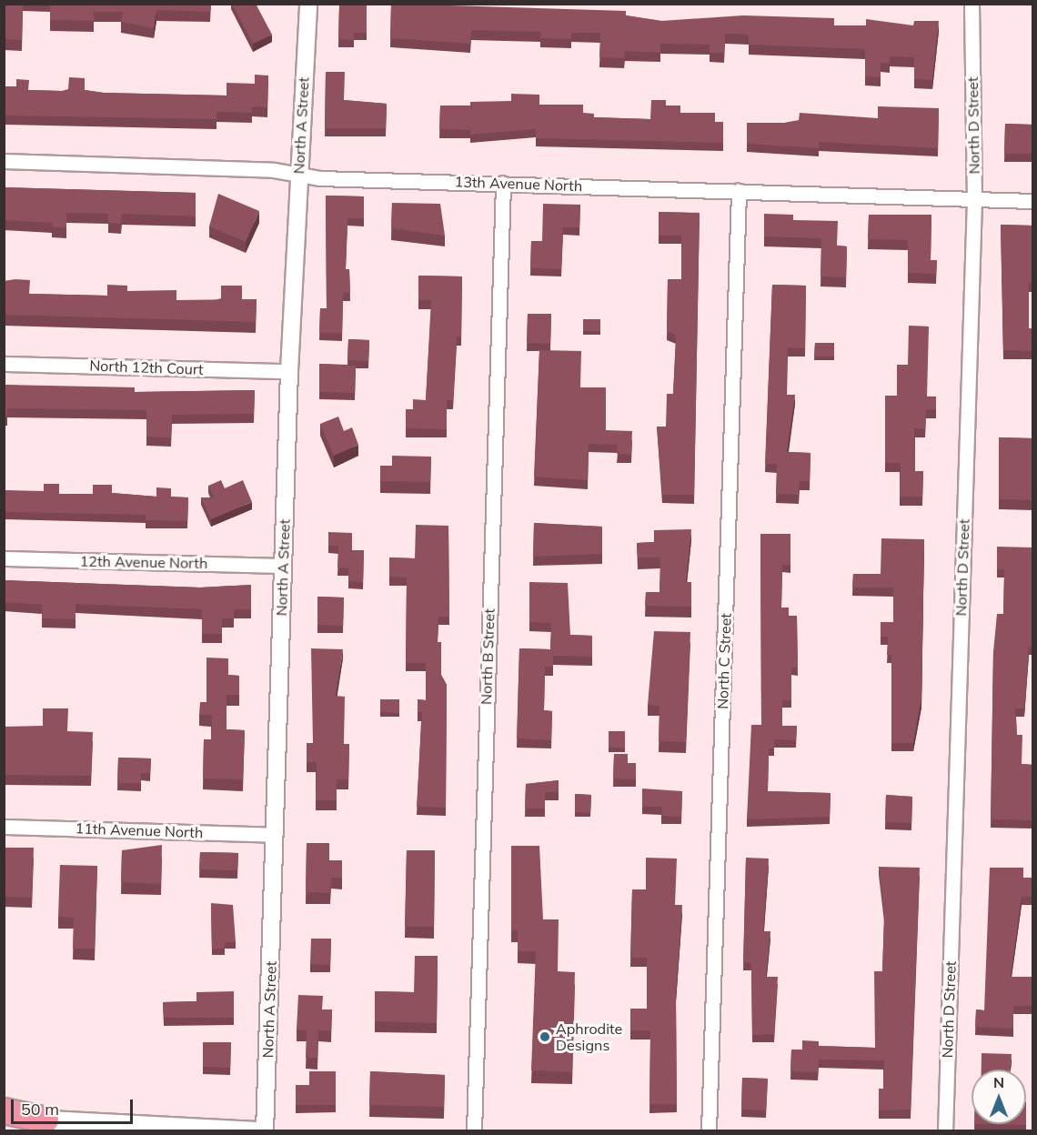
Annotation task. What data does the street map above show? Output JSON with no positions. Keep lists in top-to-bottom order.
{
  "streets": {
    "street": [
      "North A Street",
      "North D Street",
      "13th Avenue North",
      "North 12th Court",
      "12th Avenue North",
      "North B Street",
      "North C Street",
      "11th Avenue North"
    ]
  },
  "crossings": [
    ["North A Street", "13th Avenue North"],
    ["North A Street", "North 12th Court"],
    ["North A Street", "12th Avenue North"],
    ["North A Street", "11th Avenue North"],
    ["North D Street", "13th Avenue North"],
    ["13th Avenue North", "North B Street"],
    ["13th Avenue North", "North C Street"]
  ],
  "places": ["Aphrodite Designs"],
  "scale_bar": "50 m",
  "north": "top"
}
